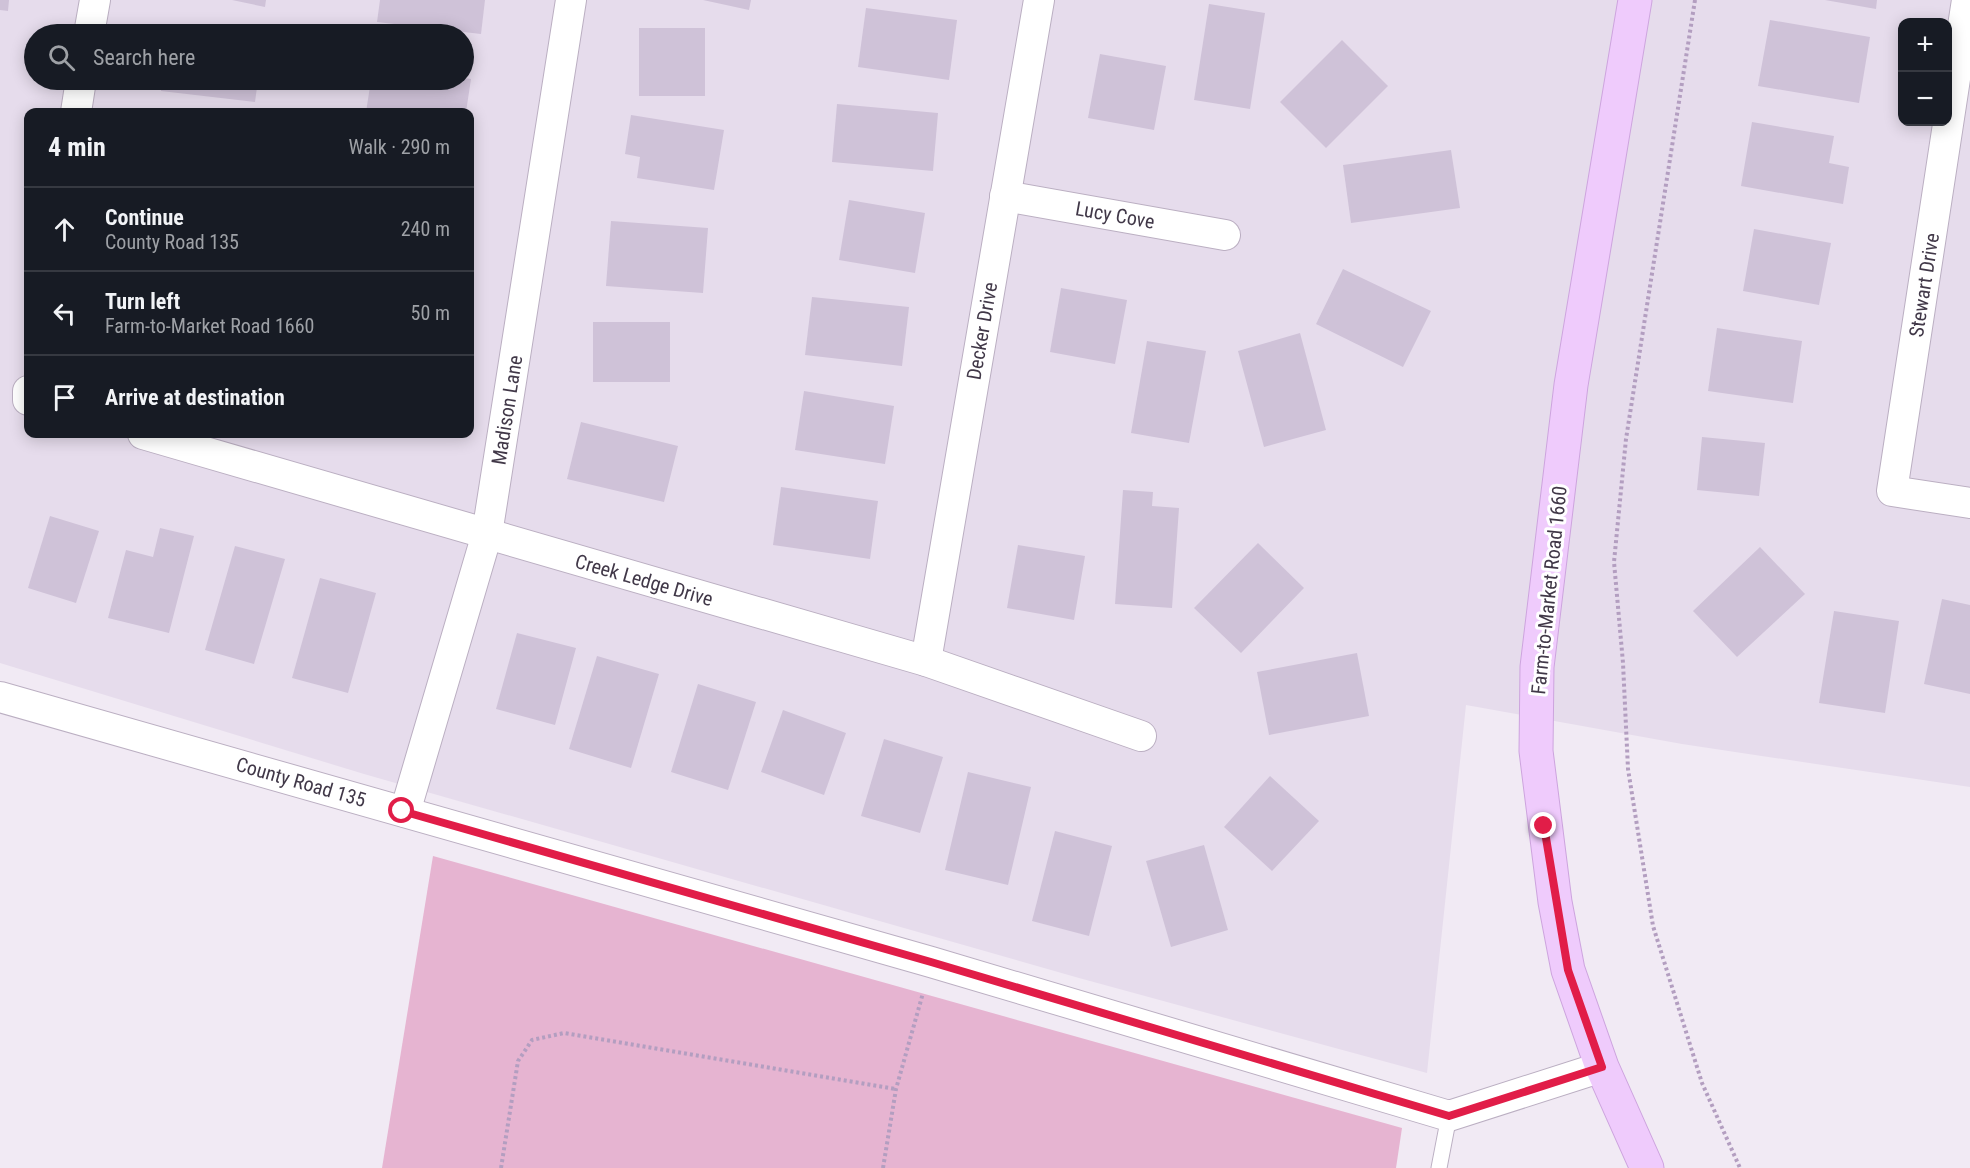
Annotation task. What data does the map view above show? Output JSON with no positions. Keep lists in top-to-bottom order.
{
  "streets": {
    "main road": ["Farm-to-Market Road 1660"],
    "street": [
      "Lucy Cove",
      "Stewart Drive",
      "Decker Drive",
      "Madison Lane",
      "Creek Ledge Drive",
      "County Road 135"
    ]
  },
  "crossings": [
    ["Lucy Cove", "Decker Drive"],
    ["Decker Drive", "Creek Ledge Drive"],
    ["Madison Lane", "Creek Ledge Drive"],
    ["Madison Lane", "County Road 135"]
  ],
  "page": {
    "map_buttons": ["+", "−"],
    "search": "Search here",
    "heading": ["4 min", "Walk · 290 m"],
    "list": [
      ["Continue", "County Road 135", "240 m"],
      ["Turn left", "Farm-to-Market Road 1660", "50 m"],
      "Arrive at destination"
    ]
  }
}
